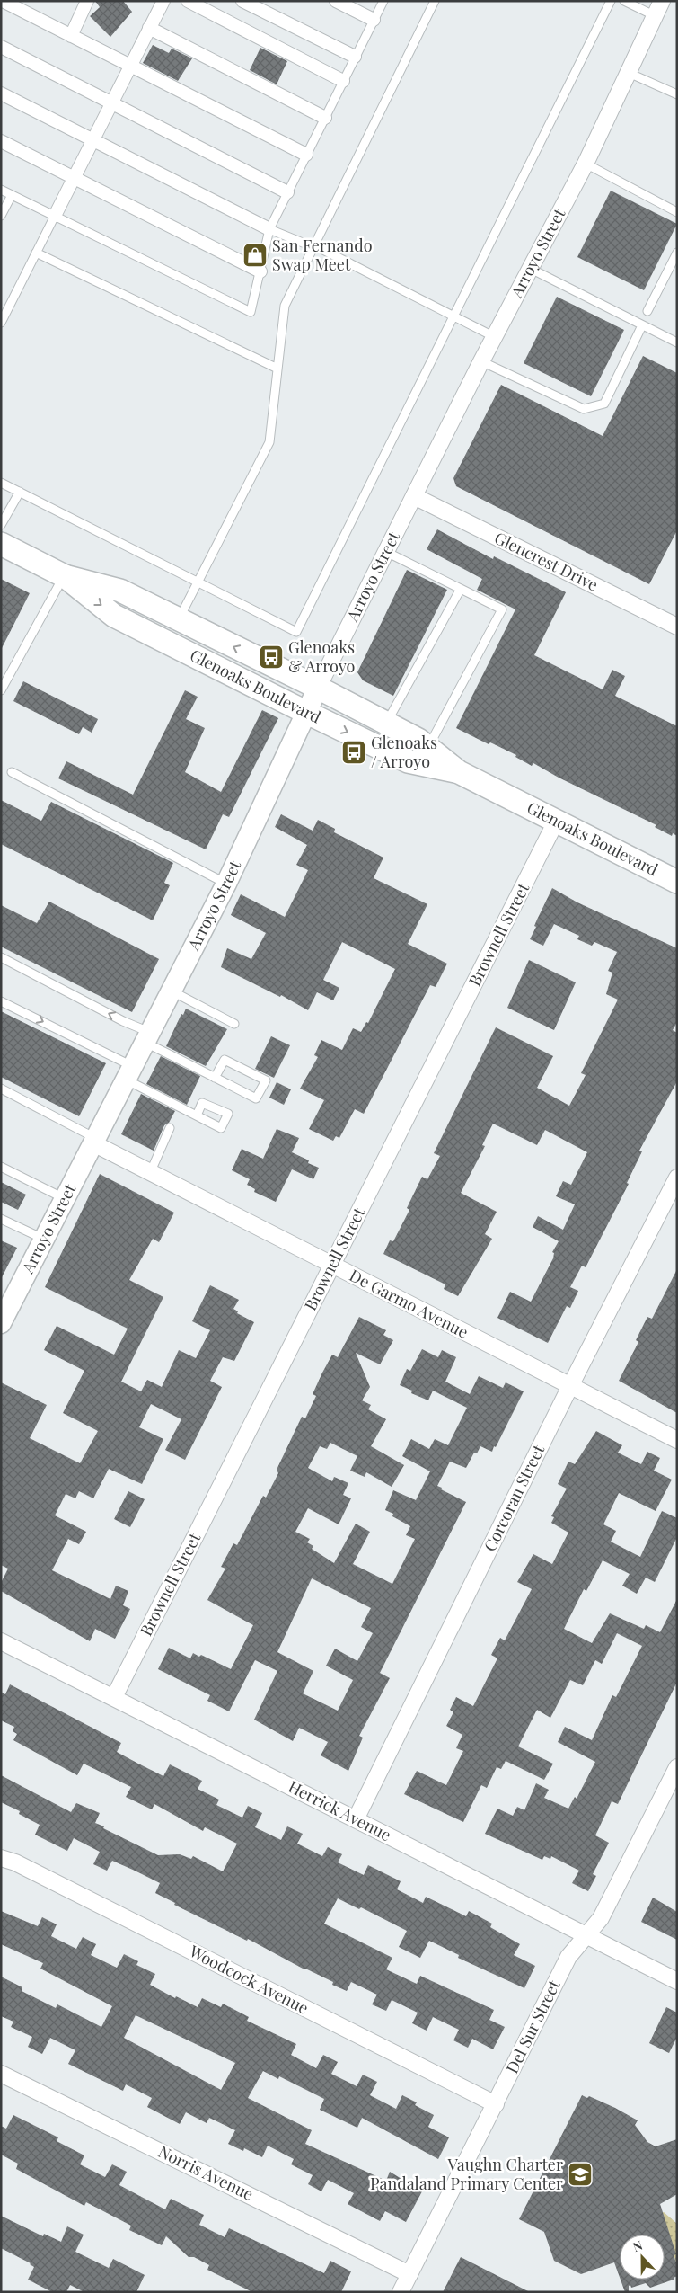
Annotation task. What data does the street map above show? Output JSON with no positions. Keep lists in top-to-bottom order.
{
  "streets": {
    "main road": ["Glenoaks Boulevard"],
    "street": [
      "Arroyo Street",
      "Glencrest Drive",
      "Brownell Street",
      "De Garmo Avenue",
      "Corcoran Street",
      "Herrick Avenue",
      "Woodcock Avenue",
      "Del Sur Street",
      "Norris Avenue"
    ]
  },
  "crossings": [
    ["Arroyo Street", "Glencrest Drive"],
    ["Arroyo Street", "Glenoaks Boulevard"],
    ["Arroyo Street", "De Garmo Avenue"],
    ["Glenoaks Boulevard", "Brownell Street"],
    ["Brownell Street", "De Garmo Avenue"],
    ["Brownell Street", "Herrick Avenue"],
    ["De Garmo Avenue", "Corcoran Street"],
    ["Corcoran Street", "Herrick Avenue"],
    ["Herrick Avenue", "Del Sur Street"],
    ["Woodcock Avenue", "Del Sur Street"],
    ["Del Sur Street", "Norris Avenue"]
  ],
  "places": {
    "shop": ["San Fernando Swap Meet"],
    "bus stop": ["Glenoaks & Arroyo", "Glenoaks / Arroyo"],
    "school or university": ["Vaughn Charter Pandaland Primary Center"]
  },
  "north": "top"
}
